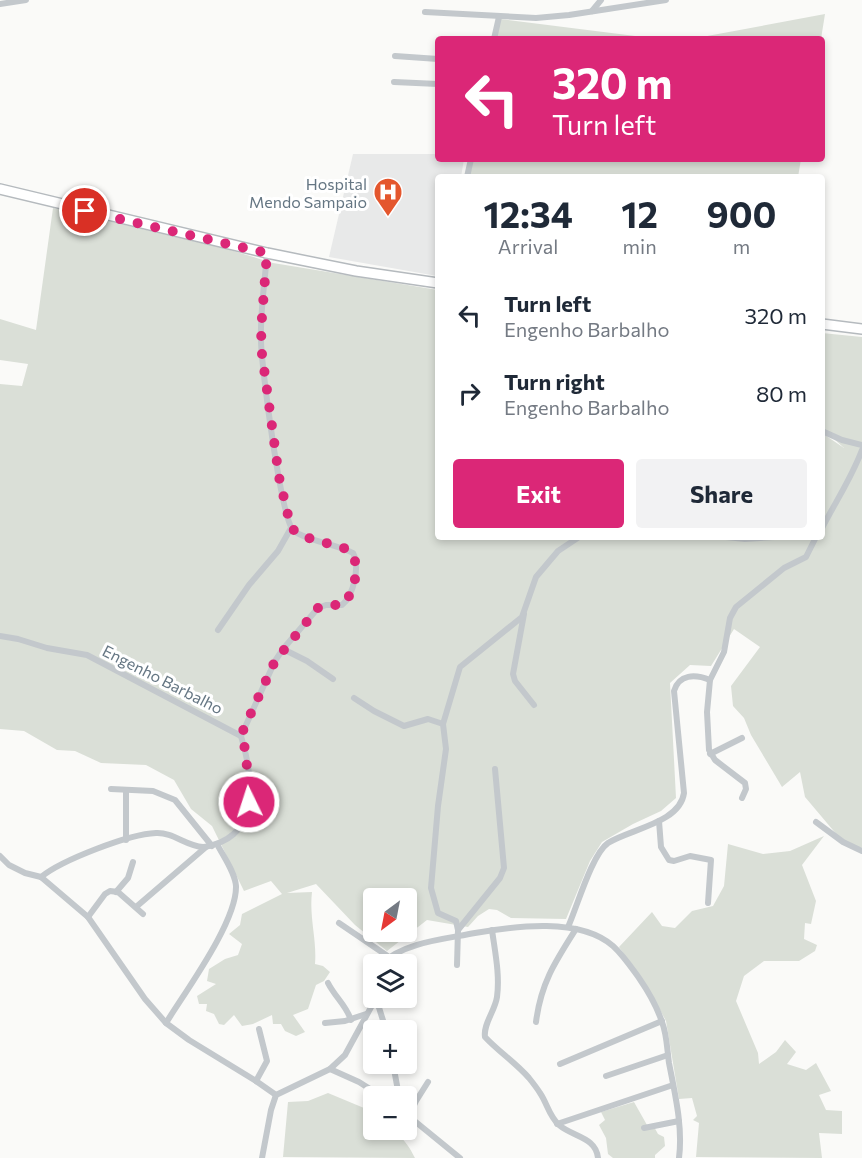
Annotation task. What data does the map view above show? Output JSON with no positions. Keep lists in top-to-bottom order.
{
  "streets": {
    "street": ["Engenho Barbalho"]
  },
  "places": {
    "hospital": ["Hospital Mendo Sampaio"]
  },
  "north": "bottom left",
  "page": {
    "turn": ["320 m", "Turn left"],
    "eta": [
      "12:34",
      "Arrival",
      "12",
      "min",
      "900",
      "m"
    ],
    "list": [
      {
        "name": "Turn left",
        "note": "Engenho Barbalho",
        "value": "320 m"
      },
      {
        "name": "Turn right",
        "note": "Engenho Barbalho",
        "value": "80 m"
      }
    ],
    "buttons": ["Exit", "Share"],
    "map_buttons": ["+", "−"]
  }
}
